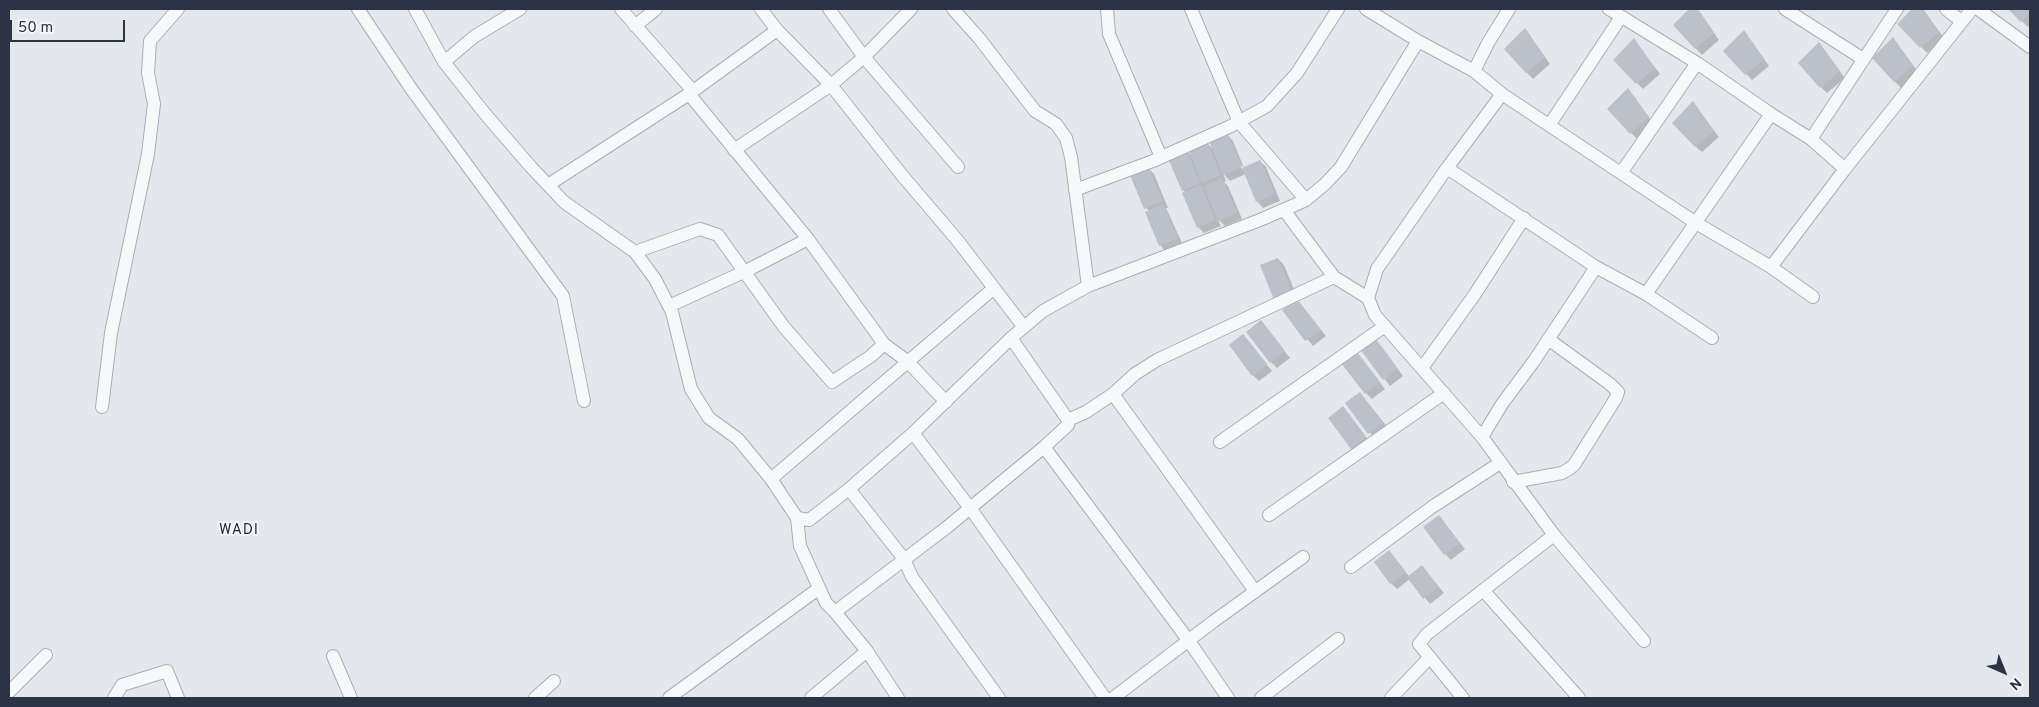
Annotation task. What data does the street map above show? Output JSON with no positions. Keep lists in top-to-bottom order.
{
  "districts": ["WADI"],
  "scale_bar": "50 m",
  "north": "bottom right"
}
